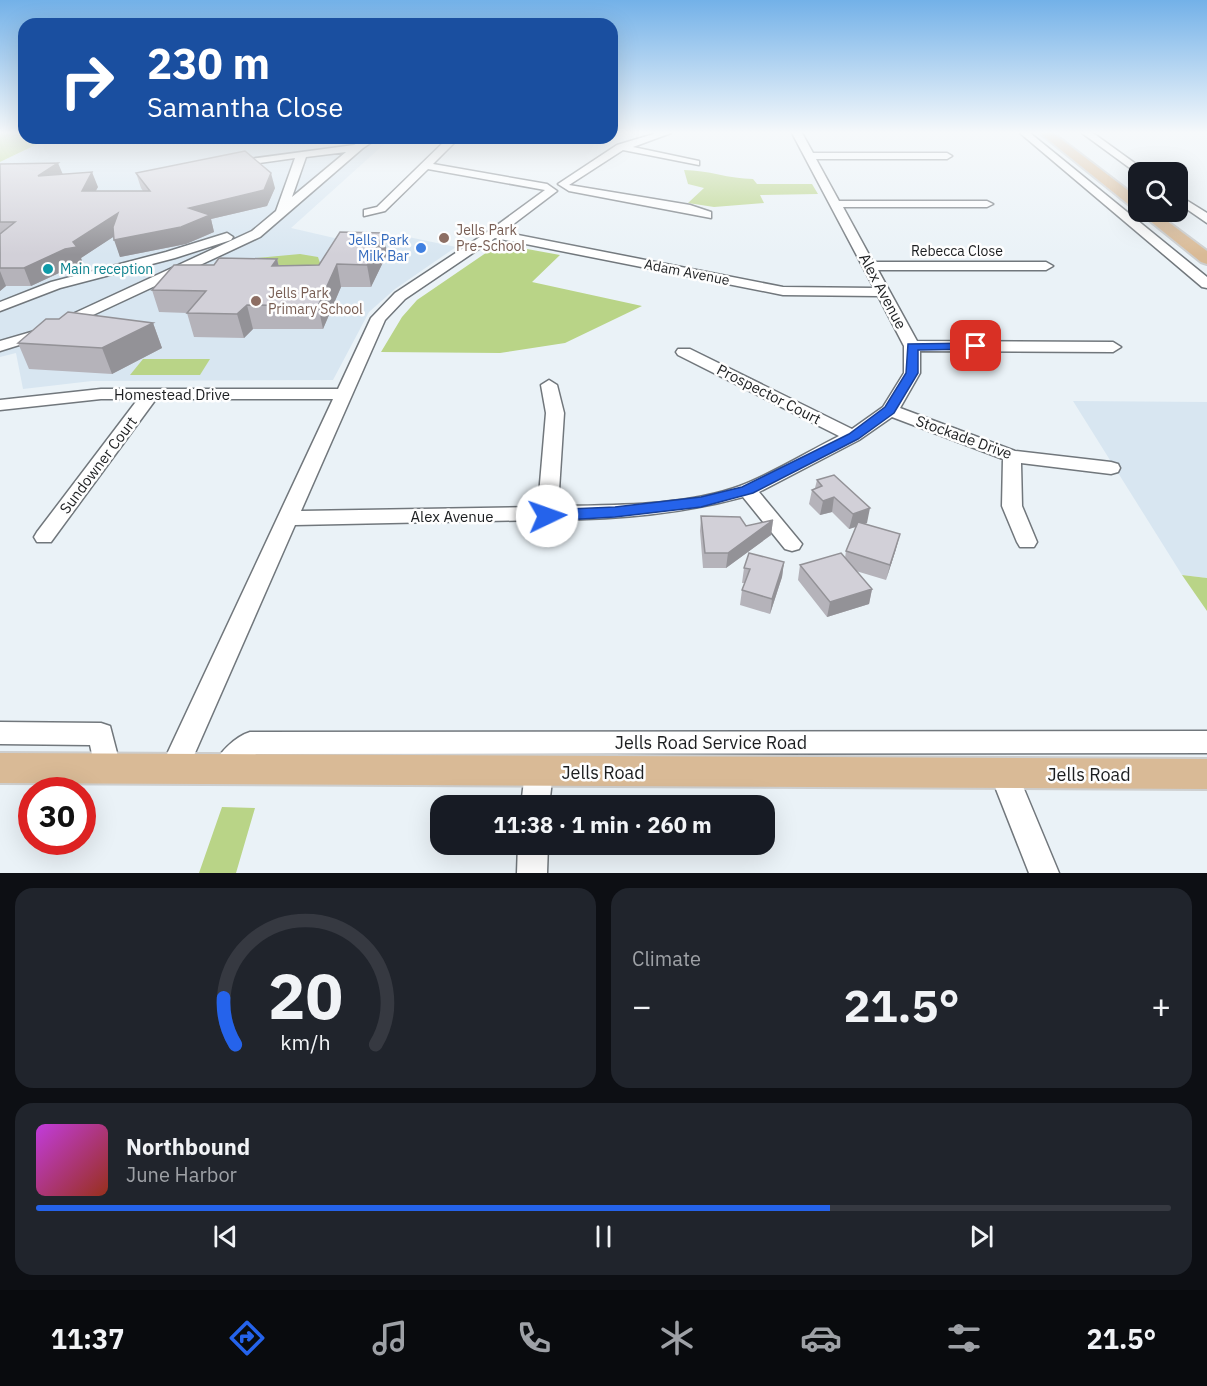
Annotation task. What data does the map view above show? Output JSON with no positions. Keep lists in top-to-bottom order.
{
  "streets": {
    "main road": ["Jells Road"],
    "street": [
      "Rebecca Close",
      "Adam Avenue",
      "Alex Avenue",
      "Homestead Drive",
      "Prospector Court",
      "Stockade Drive",
      "Sundowner Court",
      "Jells Road Service Road"
    ]
  },
  "crossings": [
    ["Rebecca Close", "Alex Avenue"],
    ["Adam Avenue", "Alex Avenue"],
    ["Alex Avenue", "Prospector Court"],
    ["Alex Avenue", "Stockade Drive"],
    ["Homestead Drive", "Sundowner Court"],
    ["Jells Road Service Road", "Jells Road"]
  ],
  "places": [
    "Jells Park Pre-School",
    "Jells Park Milk Bar",
    "Main reception",
    "Jells Park Primary School"
  ],
  "page": {
    "turn": ["230 m", "Samantha Close"],
    "limit": "30",
    "trip": "11:38 · 1 min · 260 m",
    "tile": "Climate",
    "heat": ["−", "21.5°", "+"],
    "song": ["Northbound", "June Harbor"],
    "tabs": ["11:37", "21.5°"],
    "gauge": ["20", "km/h"]
  }
}
